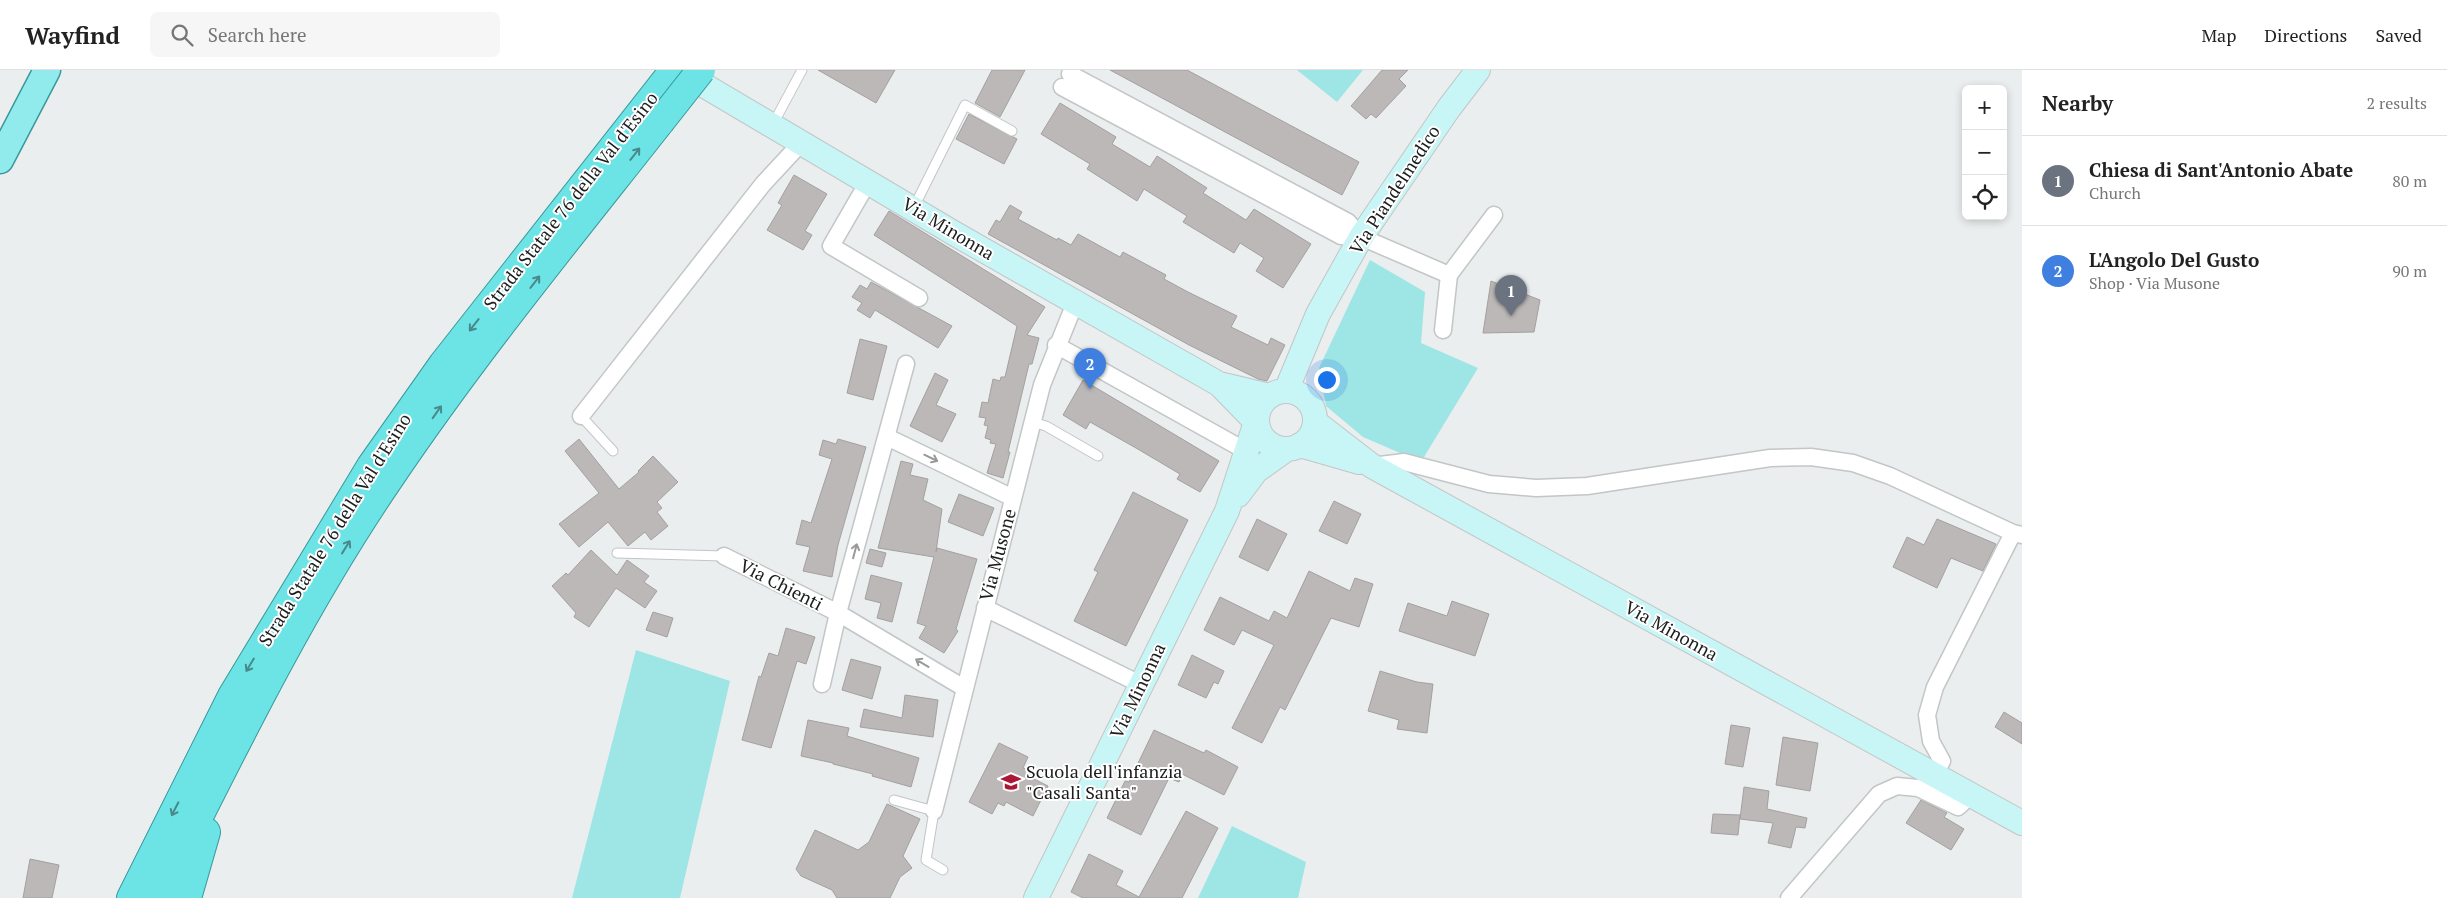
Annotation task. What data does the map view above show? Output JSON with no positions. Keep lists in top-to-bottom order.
{
  "streets": {
    "highway": ["Strada Statale 76 della Val d'Esino"],
    "main road": ["Via Piandelmedico", "Via Minonna"],
    "street": ["Via Musone", "Via Chienti"]
  },
  "crossings": [
    ["Via Piandelmedico", "Via Minonna"],
    ["Via Minonna", "Via Musone"],
    ["Via Musone", "Via Chienti"]
  ],
  "one_way": ["Via Chienti"],
  "places": {
    "school or university": ["Scuola dell'infanzia \"Casali Santa\""]
  },
  "page": {
    "header": "Wayfind",
    "search": "Search here",
    "nav": ["Map", "Directions", "Saved"],
    "heading": ["Nearby", "2 results"],
    "map_buttons": ["+", "−"],
    "list": [
      {
        "mark": "1",
        "name": "Chiesa di Sant'Antonio Abate",
        "note": "Church",
        "value": "80 m"
      },
      {
        "mark": "2",
        "name": "L'Angolo Del Gusto",
        "note": "Shop · Via Musone",
        "value": "90 m"
      }
    ],
    "pins": ["1", "2"]
  }
}
